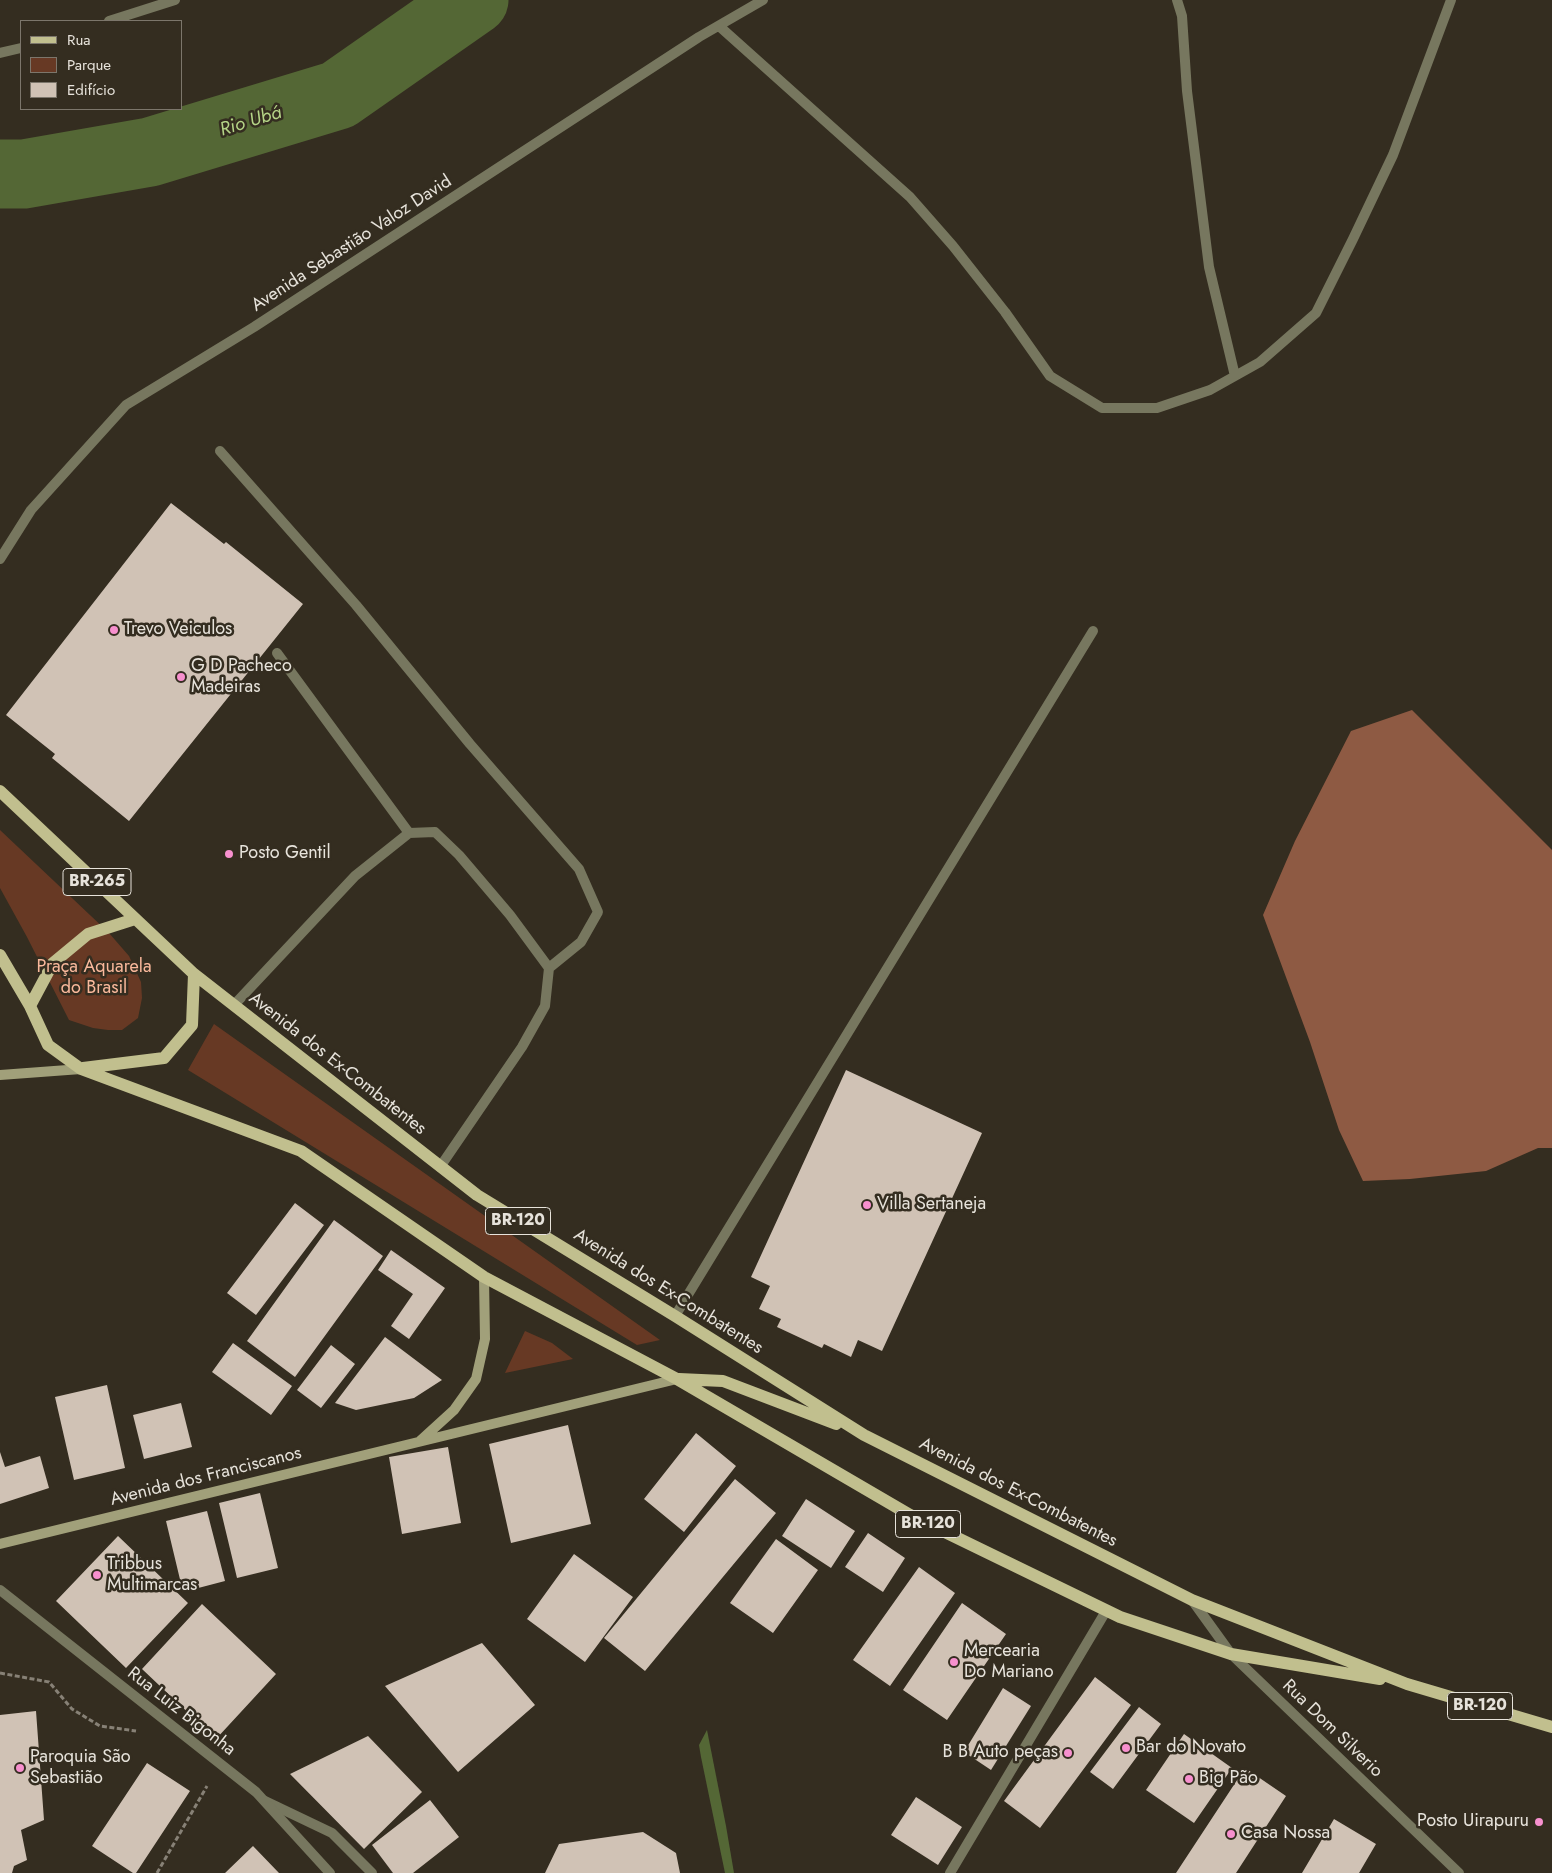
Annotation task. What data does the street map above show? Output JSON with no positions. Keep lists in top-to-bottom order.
{
  "streets": {
    "main road": [
      "BR-265",
      "Avenida dos Ex-Combatentes",
      "BR-120",
      "Avenida dos Franciscanos"
    ],
    "street": ["Avenida Sebastião Valoz David", "Rua Luiz Bigonha", "Rua Dom Silverio"]
  },
  "crossings": [
    ["Avenida dos Ex-Combatentes", "BR-120"],
    ["Avenida dos Ex-Combatentes", "Avenida dos Franciscanos"],
    ["Avenida dos Ex-Combatentes", "Rua Dom Silverio"]
  ],
  "water": ["Rio Ubá"],
  "parks": ["Praça Aquarela do Brasil"],
  "places": [
    "Trevo Veiculos",
    "G D Pacheco Madeiras",
    "Posto Gentil",
    "Villa Sertaneja",
    "Tribbus Multimarcas",
    "Mercearia Do Mariano",
    "Bar do Novato",
    "B B Auto peças",
    "Paroquia São Sebastião",
    "Big Pão",
    "Posto Uirapuru",
    "Casa Nossa"
  ],
  "legend": ["Rua", "Parque", "Edifício"]
}
